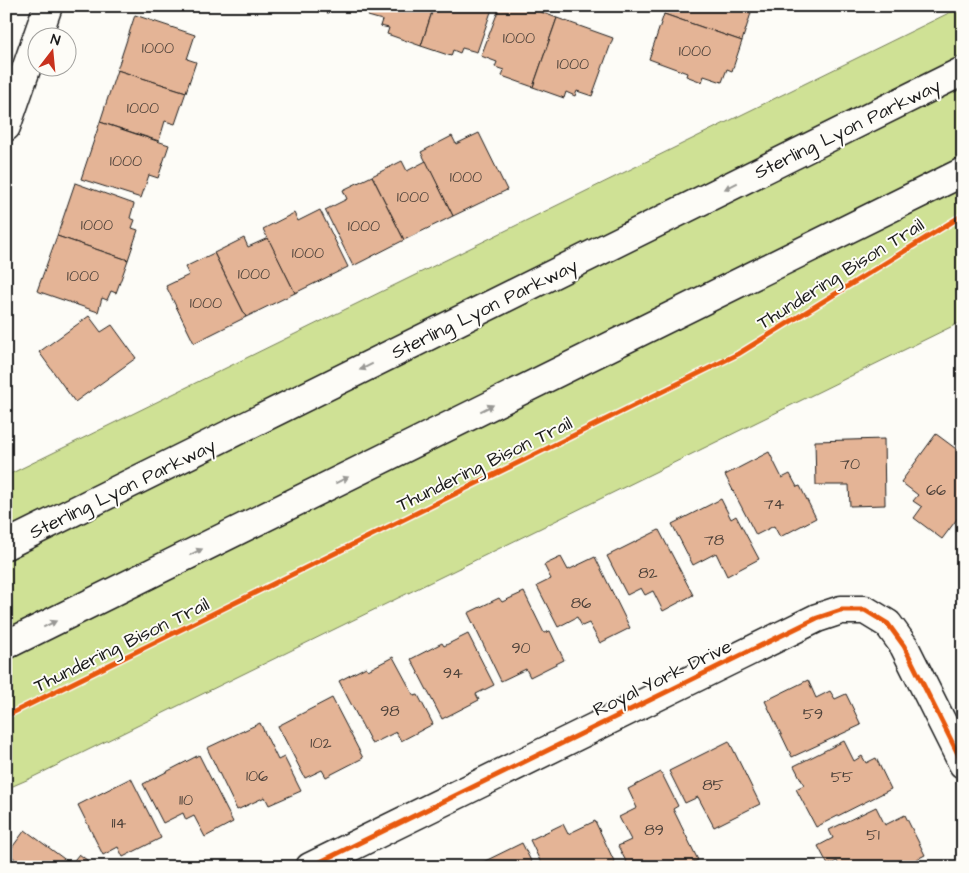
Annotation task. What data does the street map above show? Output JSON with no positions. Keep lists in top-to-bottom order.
{
  "streets": {
    "main road": ["Sterling Lyon Parkway", "Royal York Drive"],
    "cycle path": ["Thundering Bison Trail"]
  },
  "house_numbers": [
    "1000",
    "1000",
    "1000",
    "1000",
    "1000",
    "1000",
    "1000",
    "1000",
    "1000",
    "1000",
    "1000",
    "1000",
    "1000",
    "1000",
    "70",
    "66",
    "74",
    "78",
    "82",
    "86",
    "90",
    "94",
    "98",
    "59",
    "102",
    "106",
    "55",
    "85",
    "110",
    "114",
    "89",
    "51"
  ],
  "north": "top"
}
